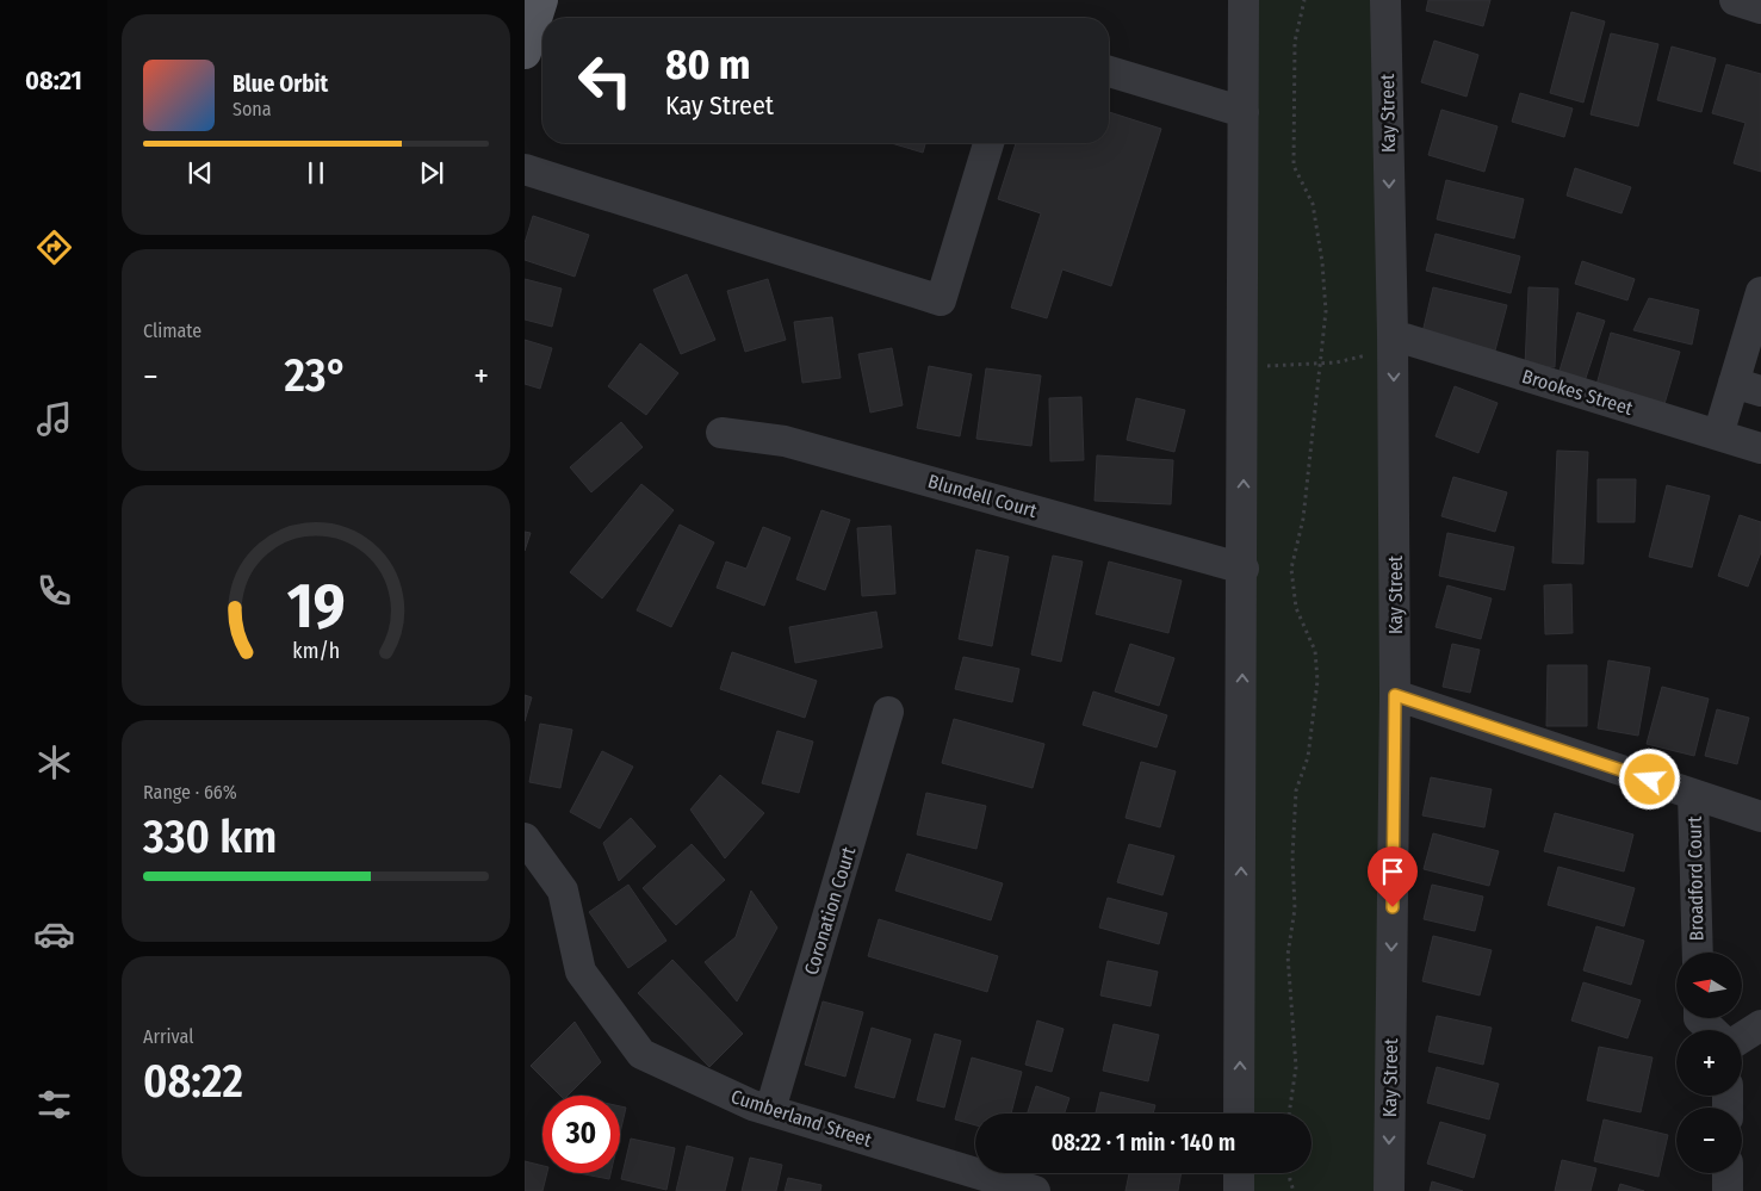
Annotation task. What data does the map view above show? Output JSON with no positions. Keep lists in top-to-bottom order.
{
  "streets": {
    "street": [
      "Kay Street",
      "Brookes Street",
      "Blundell Court",
      "Broadford Court",
      "Coronation Court",
      "Cumberland Street"
    ]
  },
  "crossings": [
    ["Kay Street", "Brookes Street"],
    ["Kay Street", "Broadford Court"],
    ["Coronation Court", "Cumberland Street"]
  ],
  "north": "left",
  "page": {
    "tabs": "08:21",
    "turn": ["80 m", "Kay Street"],
    "song": ["Blue Orbit", "Sona"],
    "tile": [
      "Climate",
      ["Range · 66%", "330 km"],
      ["Arrival", "08:22"]
    ],
    "heat": ["−", "23°", "+"],
    "map_buttons": ["+", "−"],
    "limit": "30",
    "trip": "08:22 · 1 min · 140 m",
    "gauge": ["19", "km/h"]
  }
}
